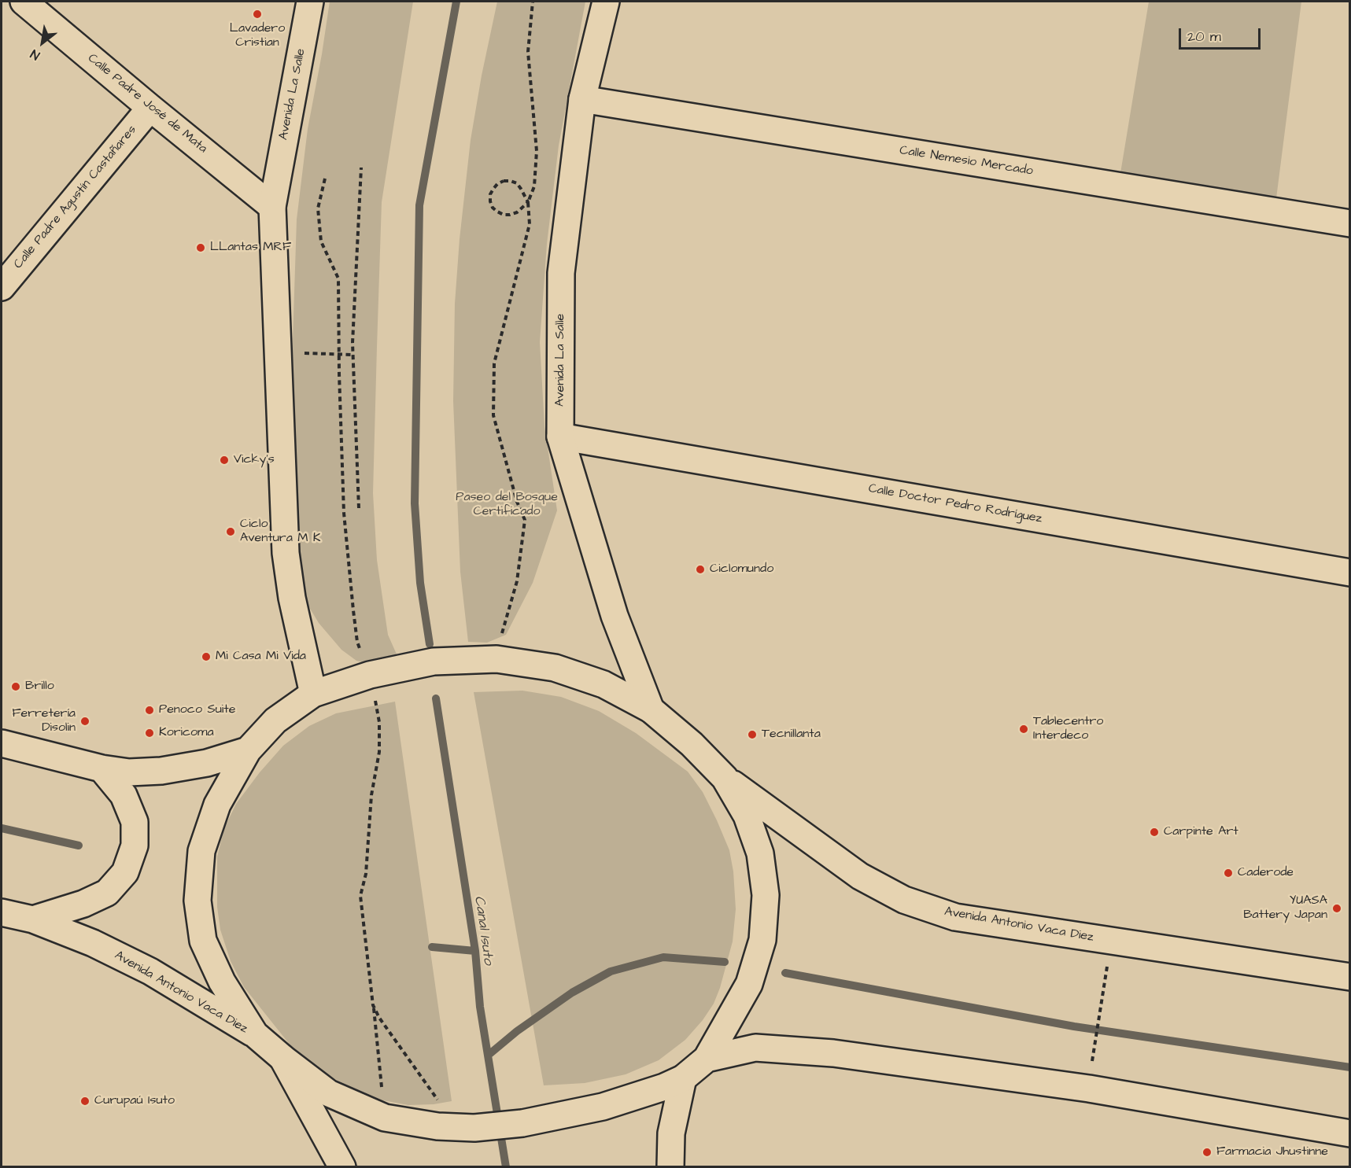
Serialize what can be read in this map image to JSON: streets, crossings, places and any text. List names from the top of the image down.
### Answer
{
  "streets": {
    "main road": [
      "Avenida La Salle",
      "Calle Padre José de Mata",
      "Calle Nemesio Mercado",
      "Calle Padre Agustín Castañares",
      "Calle Doctor Pedro Rodríguez",
      "Avenida Antonio Vaca Diez"
    ]
  },
  "crossings": [
    ["Avenida La Salle", "Calle Padre José de Mata"],
    ["Avenida La Salle", "Calle Nemesio Mercado"],
    ["Avenida La Salle", "Calle Doctor Pedro Rodríguez"],
    ["Calle Padre José de Mata", "Calle Padre Agustín Castañares"]
  ],
  "water": ["Canal Isuto"],
  "parks": ["Paseo del Bosque Certificado"],
  "places": [
    "Lavadero Cristian",
    "LLantas MRF",
    "Vicky's",
    "Ciclo Aventura M K",
    "Ciclomundo",
    "Mi Casa Mi Vida",
    "Brillo",
    "Penoco Suite",
    "Ferretería Disolin",
    "Tablecentro Interdeco",
    "Koricoma",
    "Tecnillanta",
    "Carpinte Art",
    "Caderode",
    "YUASA Battery Japan",
    "Curupaú Isuto",
    "Farmacia Jhustinne"
  ],
  "scale_bar": "20 m",
  "north": "bottom left"
}
